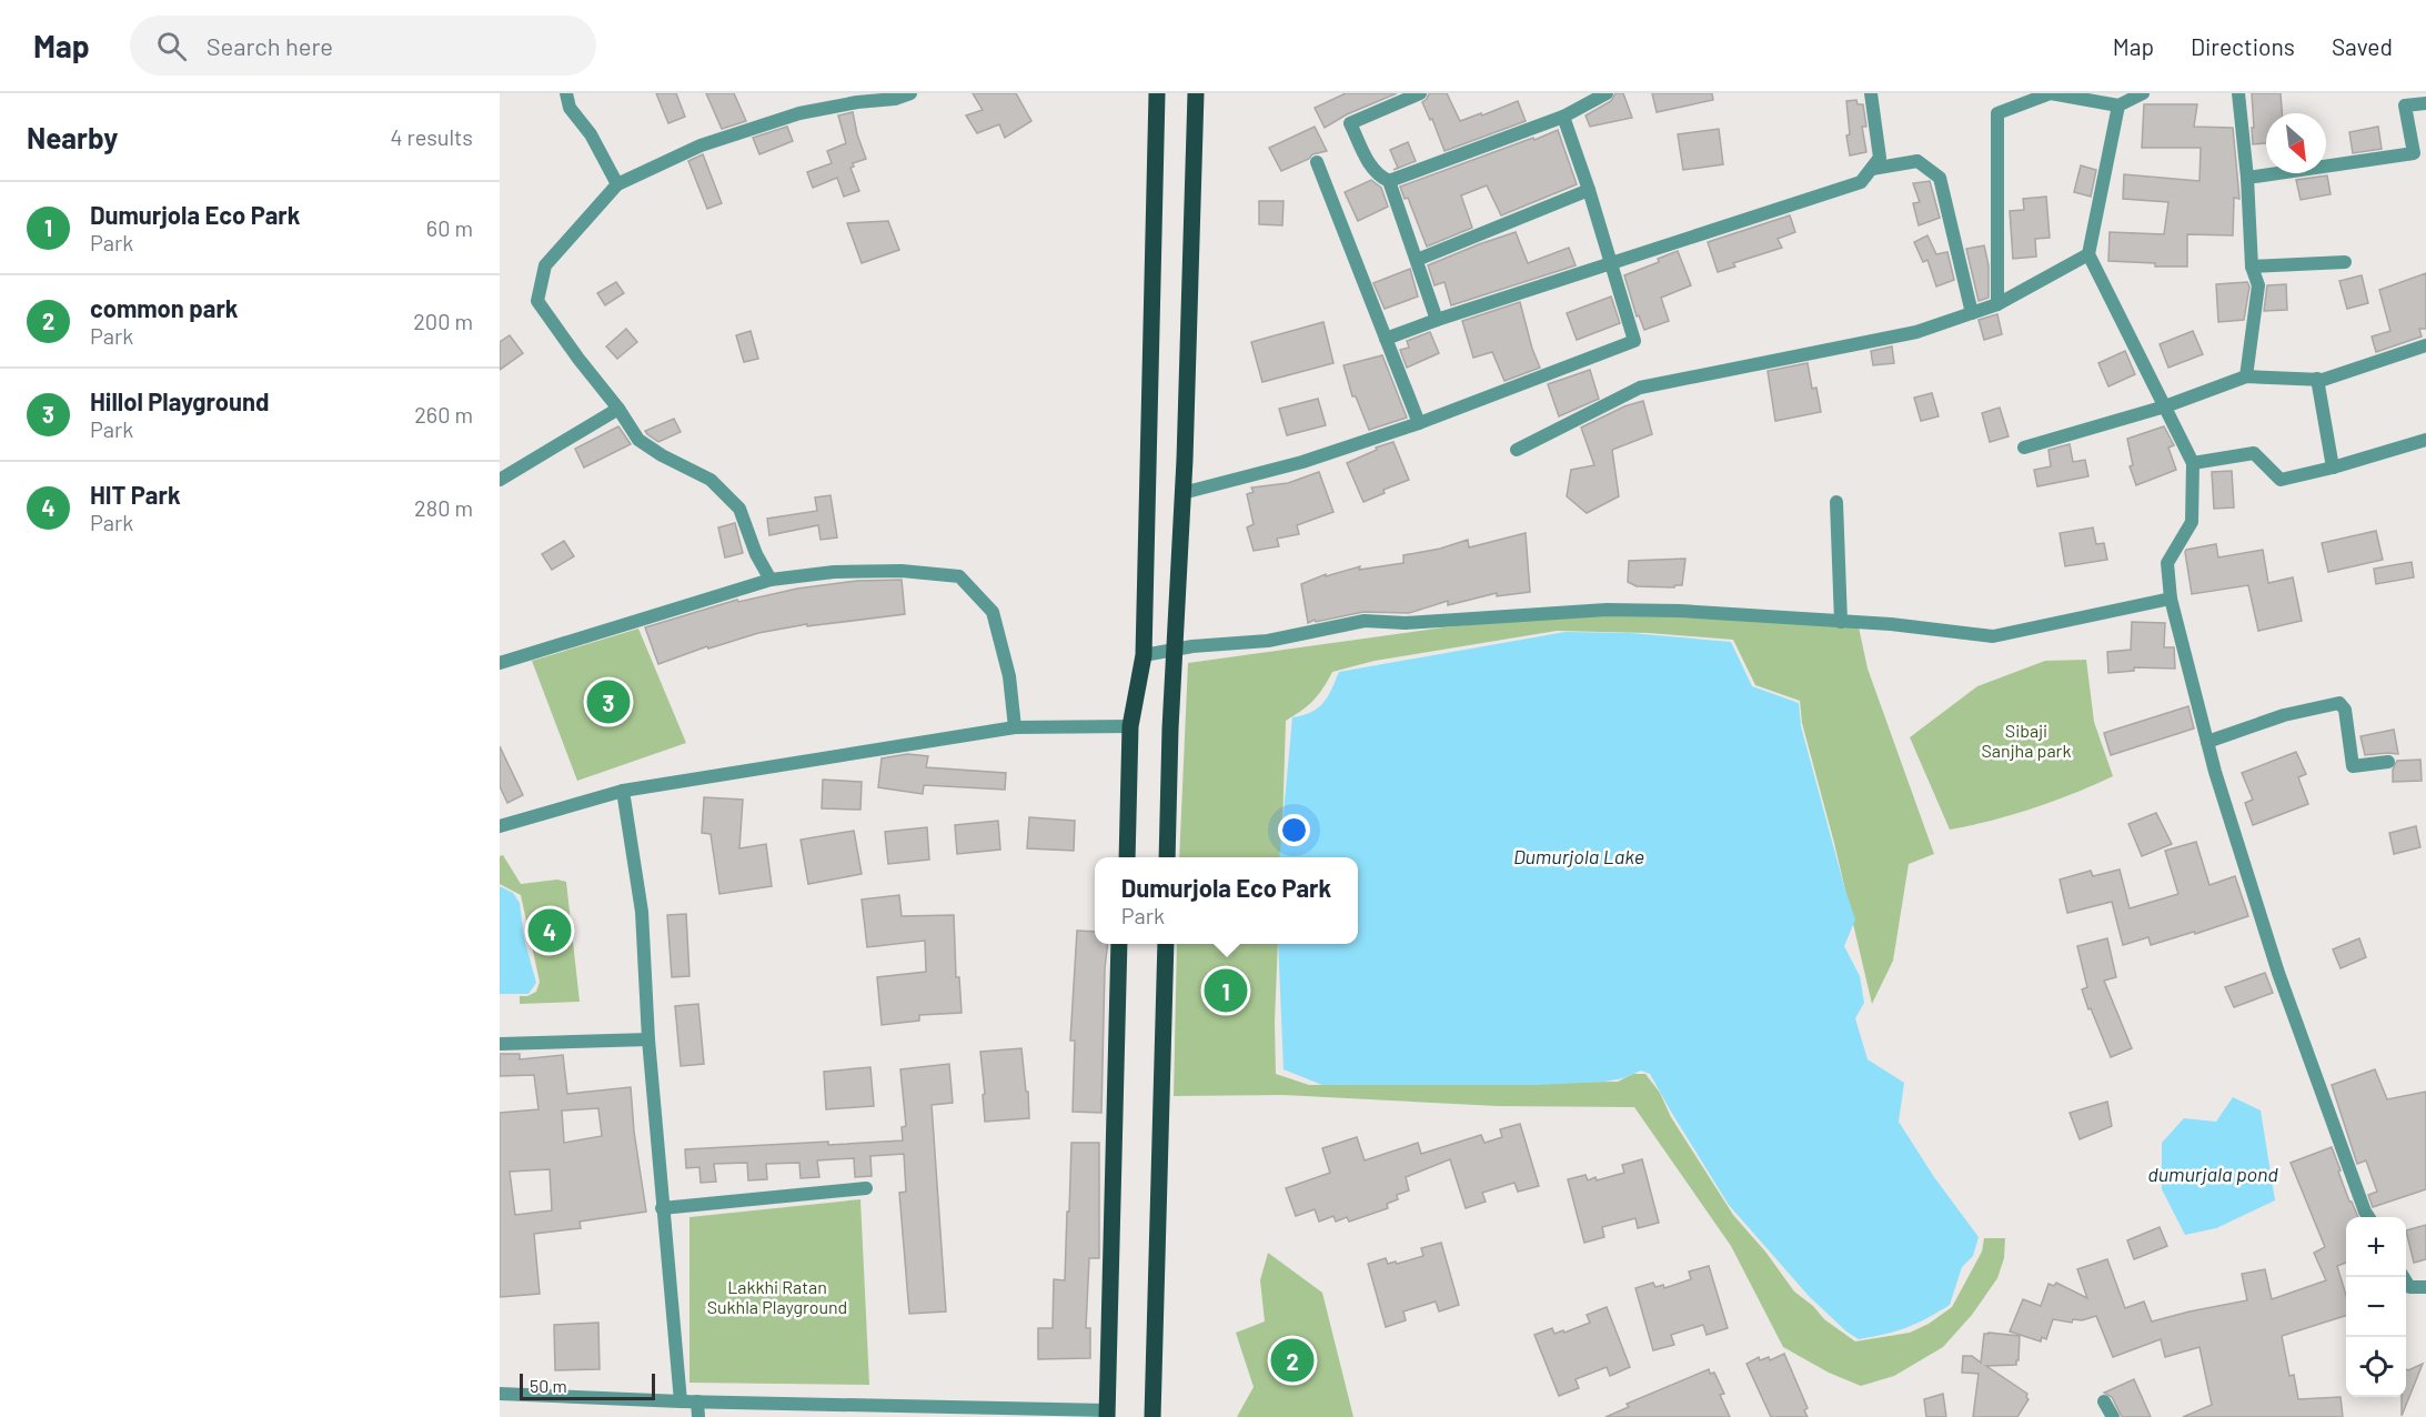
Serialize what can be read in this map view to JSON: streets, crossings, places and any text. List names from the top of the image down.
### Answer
{
  "water": ["Dumurjola Lake", "dumurjala pond"],
  "parks": ["Sibaji Sanjha park", "Lakkhi Ratan Sukhla Playground"],
  "scale_bar": "50 m",
  "north": "bottom right",
  "page": {
    "header": "Map",
    "search": "Search here",
    "nav": ["Map", "Directions", "Saved"],
    "heading": ["Nearby", "4 results"],
    "list": [
      {
        "mark": "1",
        "name": "Dumurjola Eco Park",
        "note": "Park",
        "value": "60 m"
      },
      {
        "mark": "2",
        "name": "common park",
        "note": "Park",
        "value": "200 m"
      },
      {
        "mark": "3",
        "name": "Hillol Playground",
        "note": "Park",
        "value": "260 m"
      },
      {
        "mark": "4",
        "name": "HIT Park",
        "note": "Park",
        "value": "280 m"
      }
    ],
    "pins": [
      "3",
      "4",
      "1",
      "2"
    ],
    "popup": ["Dumurjola Eco Park", "Park"],
    "map_buttons": ["+", "−"],
    "scale": "50 m"
  }
}
